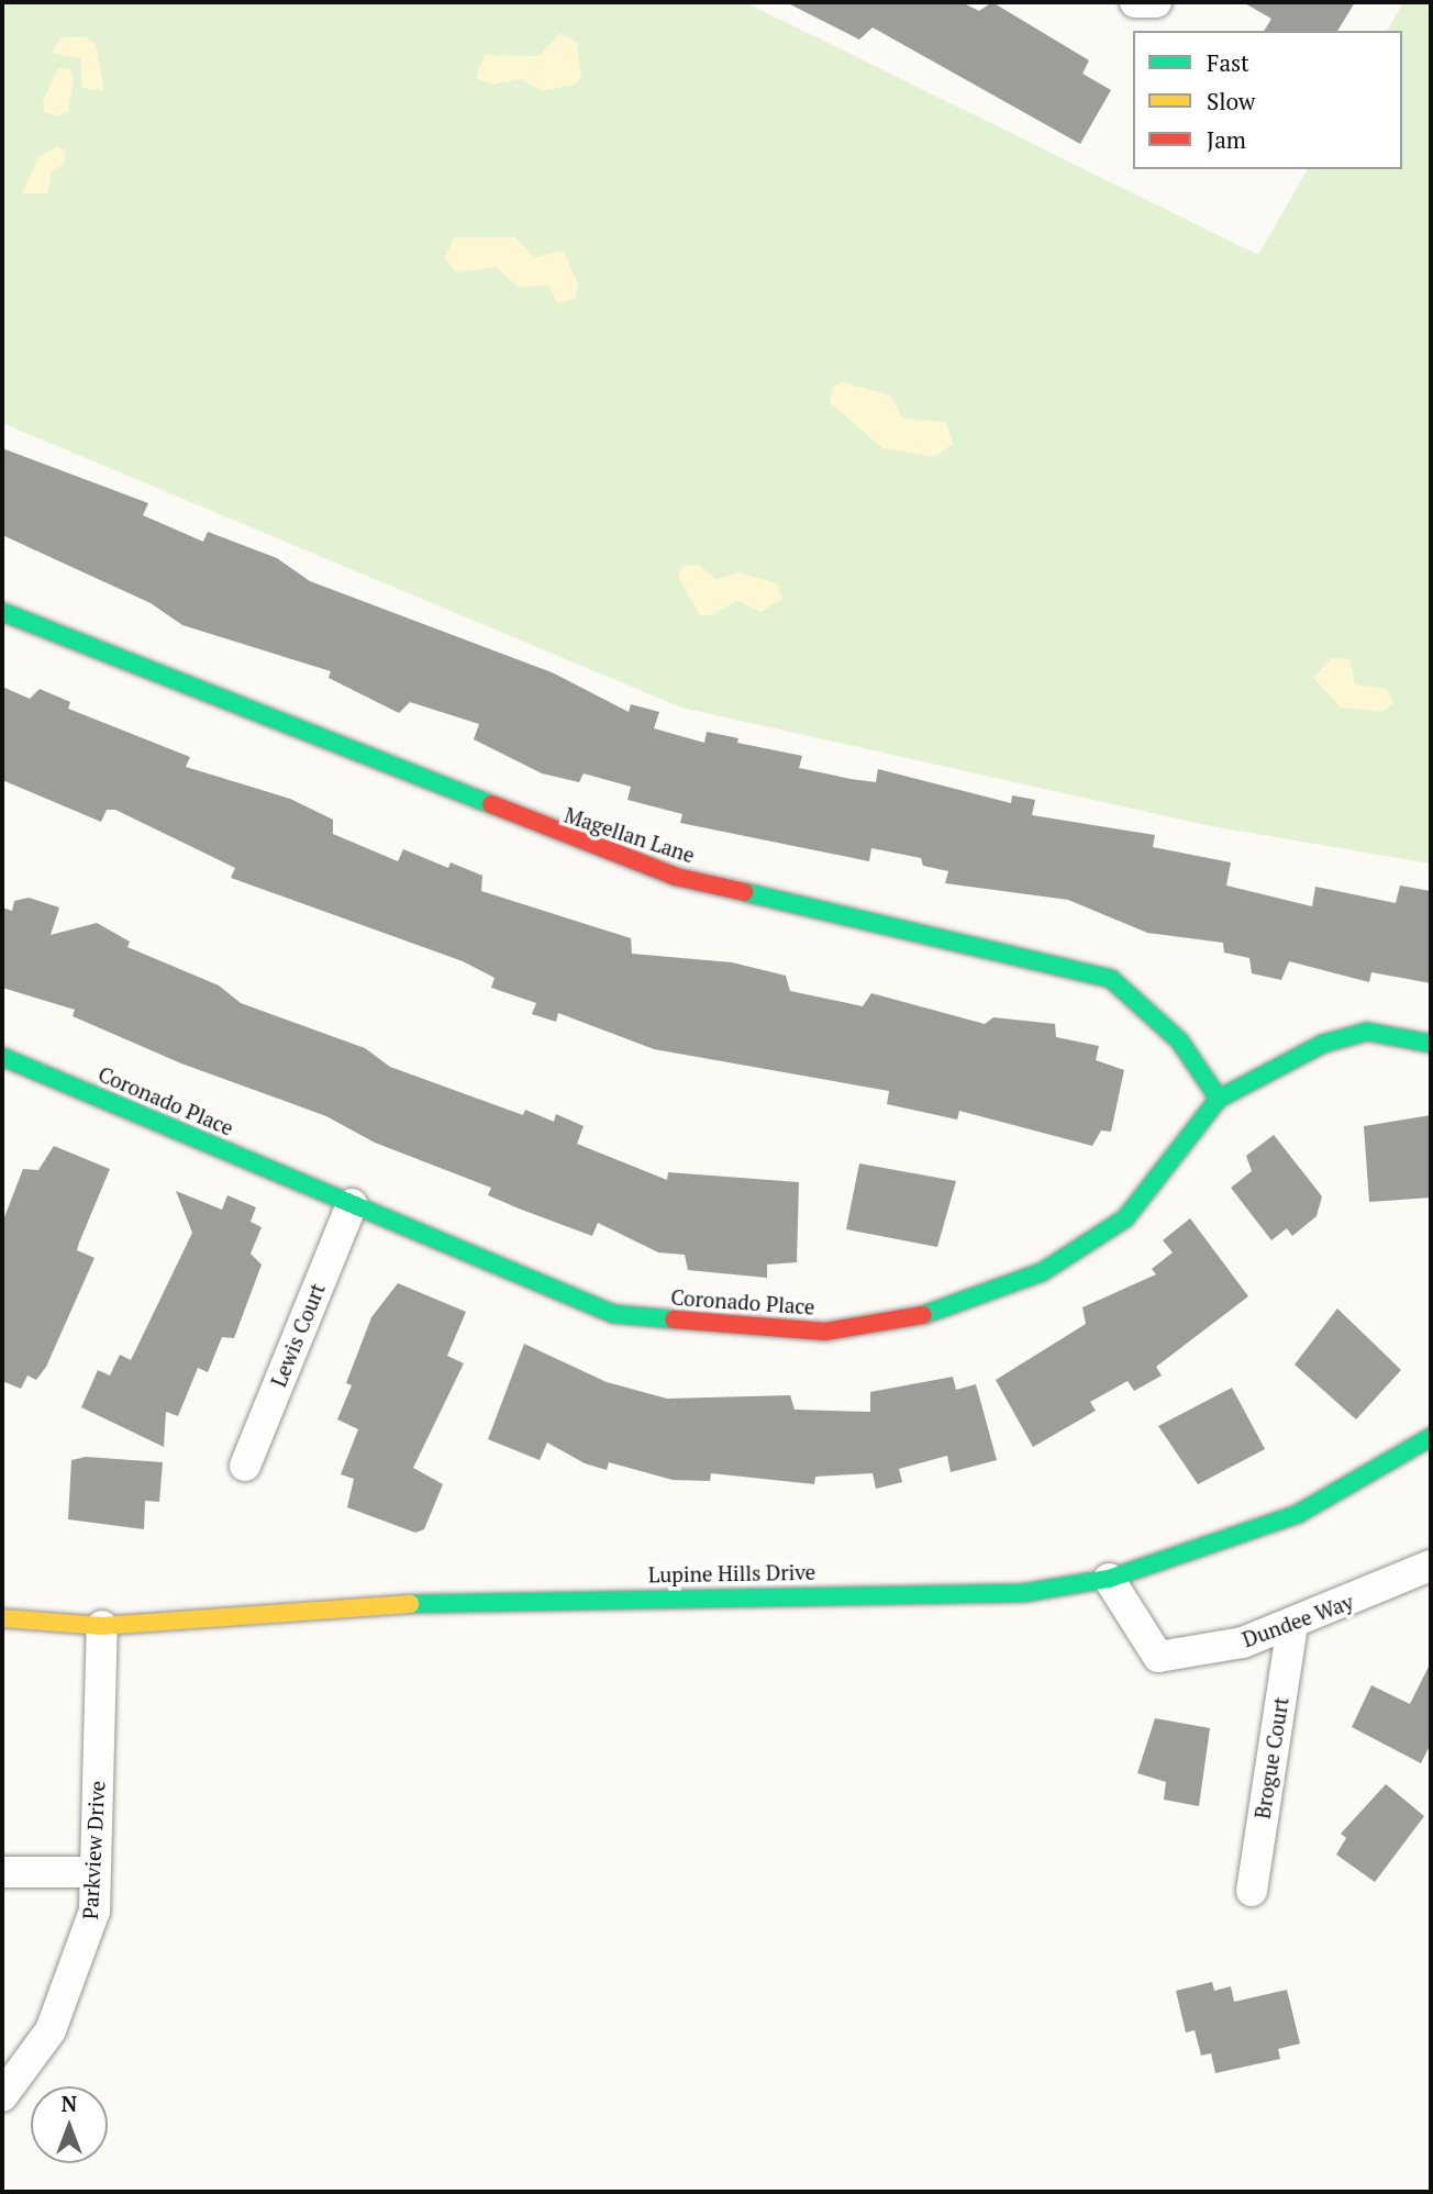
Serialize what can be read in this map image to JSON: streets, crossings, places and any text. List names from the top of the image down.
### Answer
{
  "streets": {
    "street": [
      "Magellan Lane",
      "Coronado Place",
      "Lewis Court",
      "Lupine Hills Drive",
      "Dundee Way",
      "Brogue Court",
      "Parkview Drive"
    ]
  },
  "crossings": [
    ["Magellan Lane", "Coronado Place"],
    ["Coronado Place", "Lewis Court"],
    ["Lupine Hills Drive", "Dundee Way"],
    ["Lupine Hills Drive", "Parkview Drive"],
    ["Dundee Way", "Brogue Court"]
  ],
  "legend": ["Fast", "Slow", "Jam"],
  "north": "top"
}
